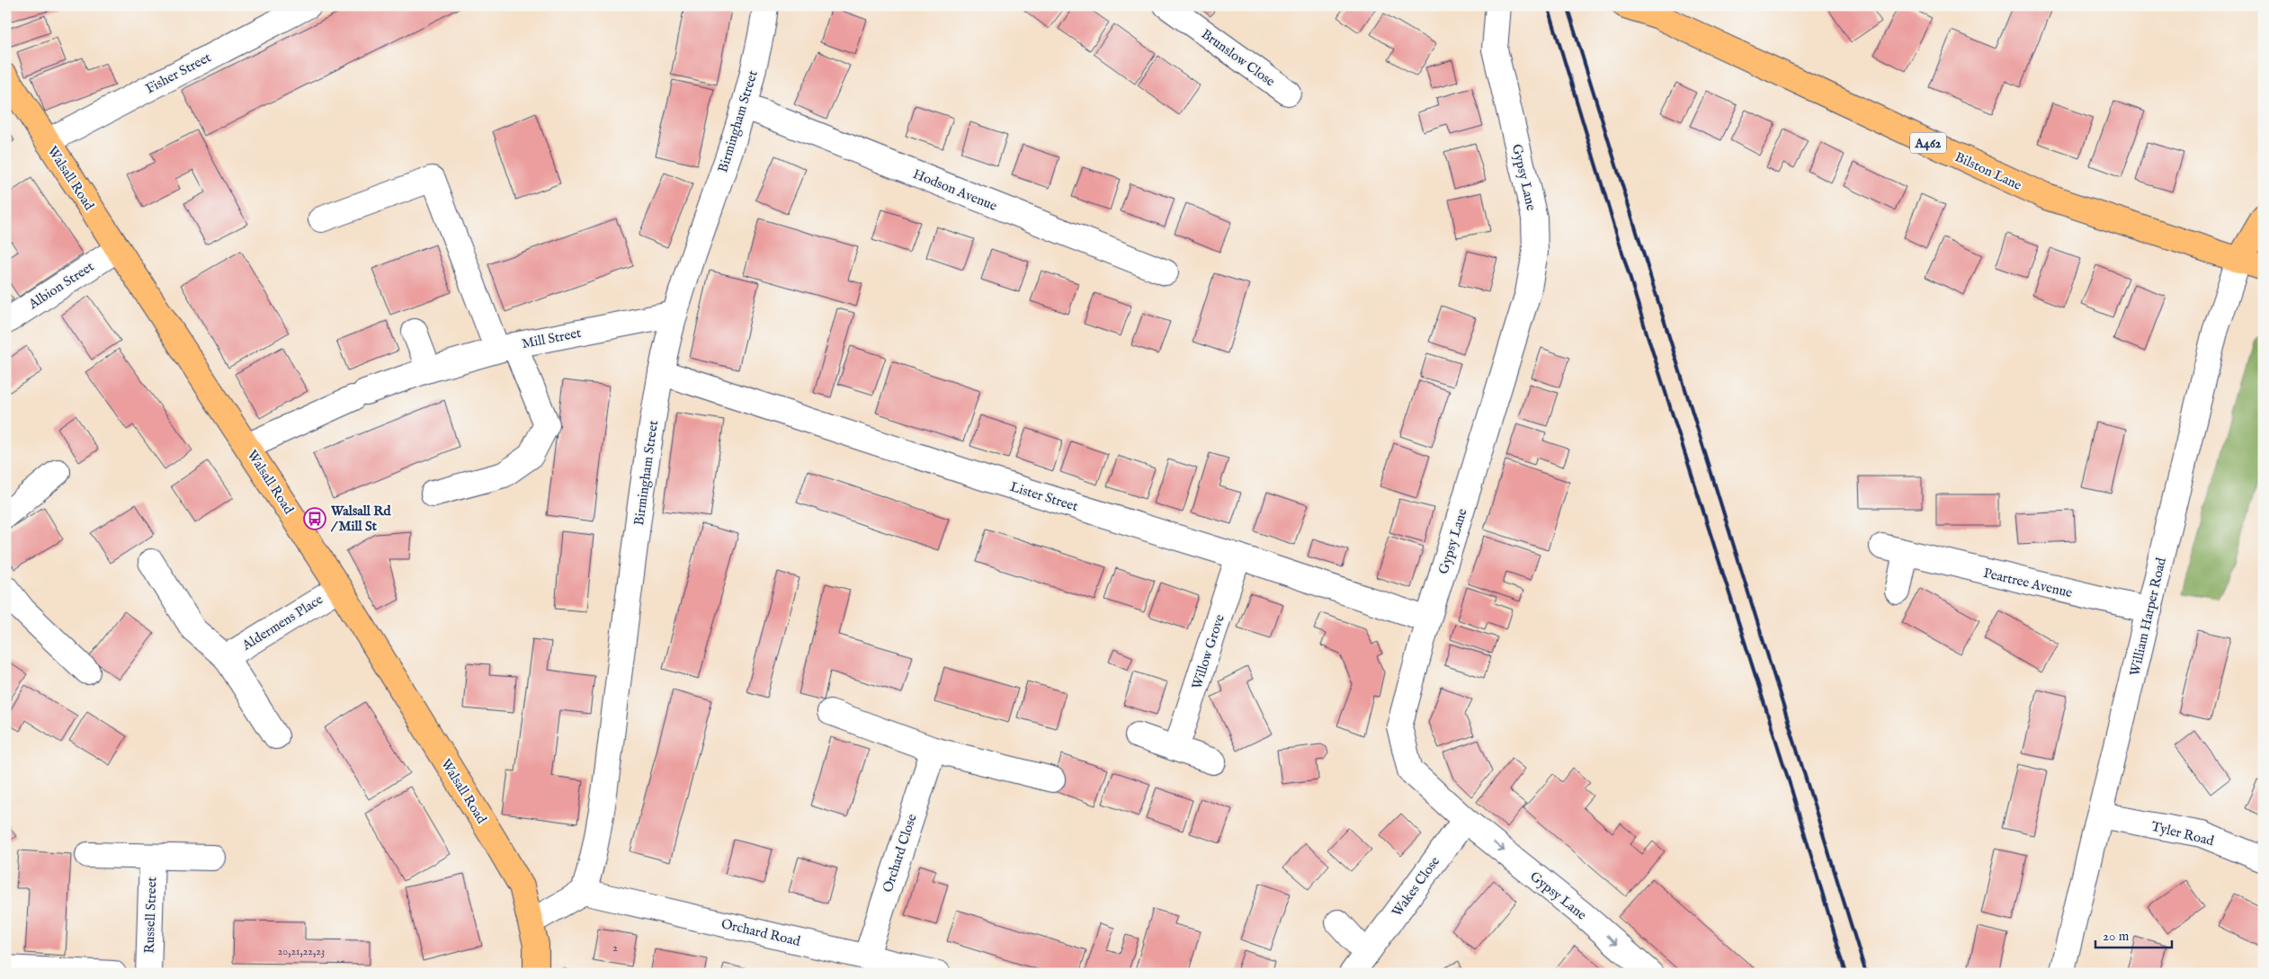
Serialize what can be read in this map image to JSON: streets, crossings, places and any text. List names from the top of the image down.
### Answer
{
  "streets": {
    "main road": ["A462", "Bilston Lane", "Walsall Road"],
    "street": [
      "Brunslow Close",
      "Fisher Street",
      "Birmingham Street",
      "Gypsy Lane",
      "Hodson Avenue",
      "Albion Street",
      "Mill Street",
      "Lister Street",
      "Peartree Avenue",
      "William Harper Road",
      "Aldermens Place",
      "Willow Grove",
      "Tyler Road",
      "Orchard Close",
      "Wakes Close",
      "Russell Street",
      "Orchard Road"
    ]
  },
  "crossings": [
    ["Fisher Street", "Walsall Road"],
    ["Birmingham Street", "Hodson Avenue"],
    ["Birmingham Street", "Mill Street"],
    ["Birmingham Street", "Lister Street"],
    ["Birmingham Street", "Orchard Road"],
    ["Bilston Lane", "William Harper Road"],
    ["Gypsy Lane", "Lister Street"],
    ["Gypsy Lane", "Wakes Close"],
    ["Walsall Road", "Albion Street"],
    ["Walsall Road", "Mill Street"],
    ["Walsall Road", "Aldermens Place"],
    ["Lister Street", "Willow Grove"],
    ["Peartree Avenue", "William Harper Road"],
    ["William Harper Road", "Tyler Road"],
    ["Orchard Close", "Orchard Road"]
  ],
  "places": {
    "bus stop": ["Walsall Rd / Mill St"]
  },
  "house_numbers": ["2", "20,21,22,23"],
  "scale_bar": "20 m"
}
